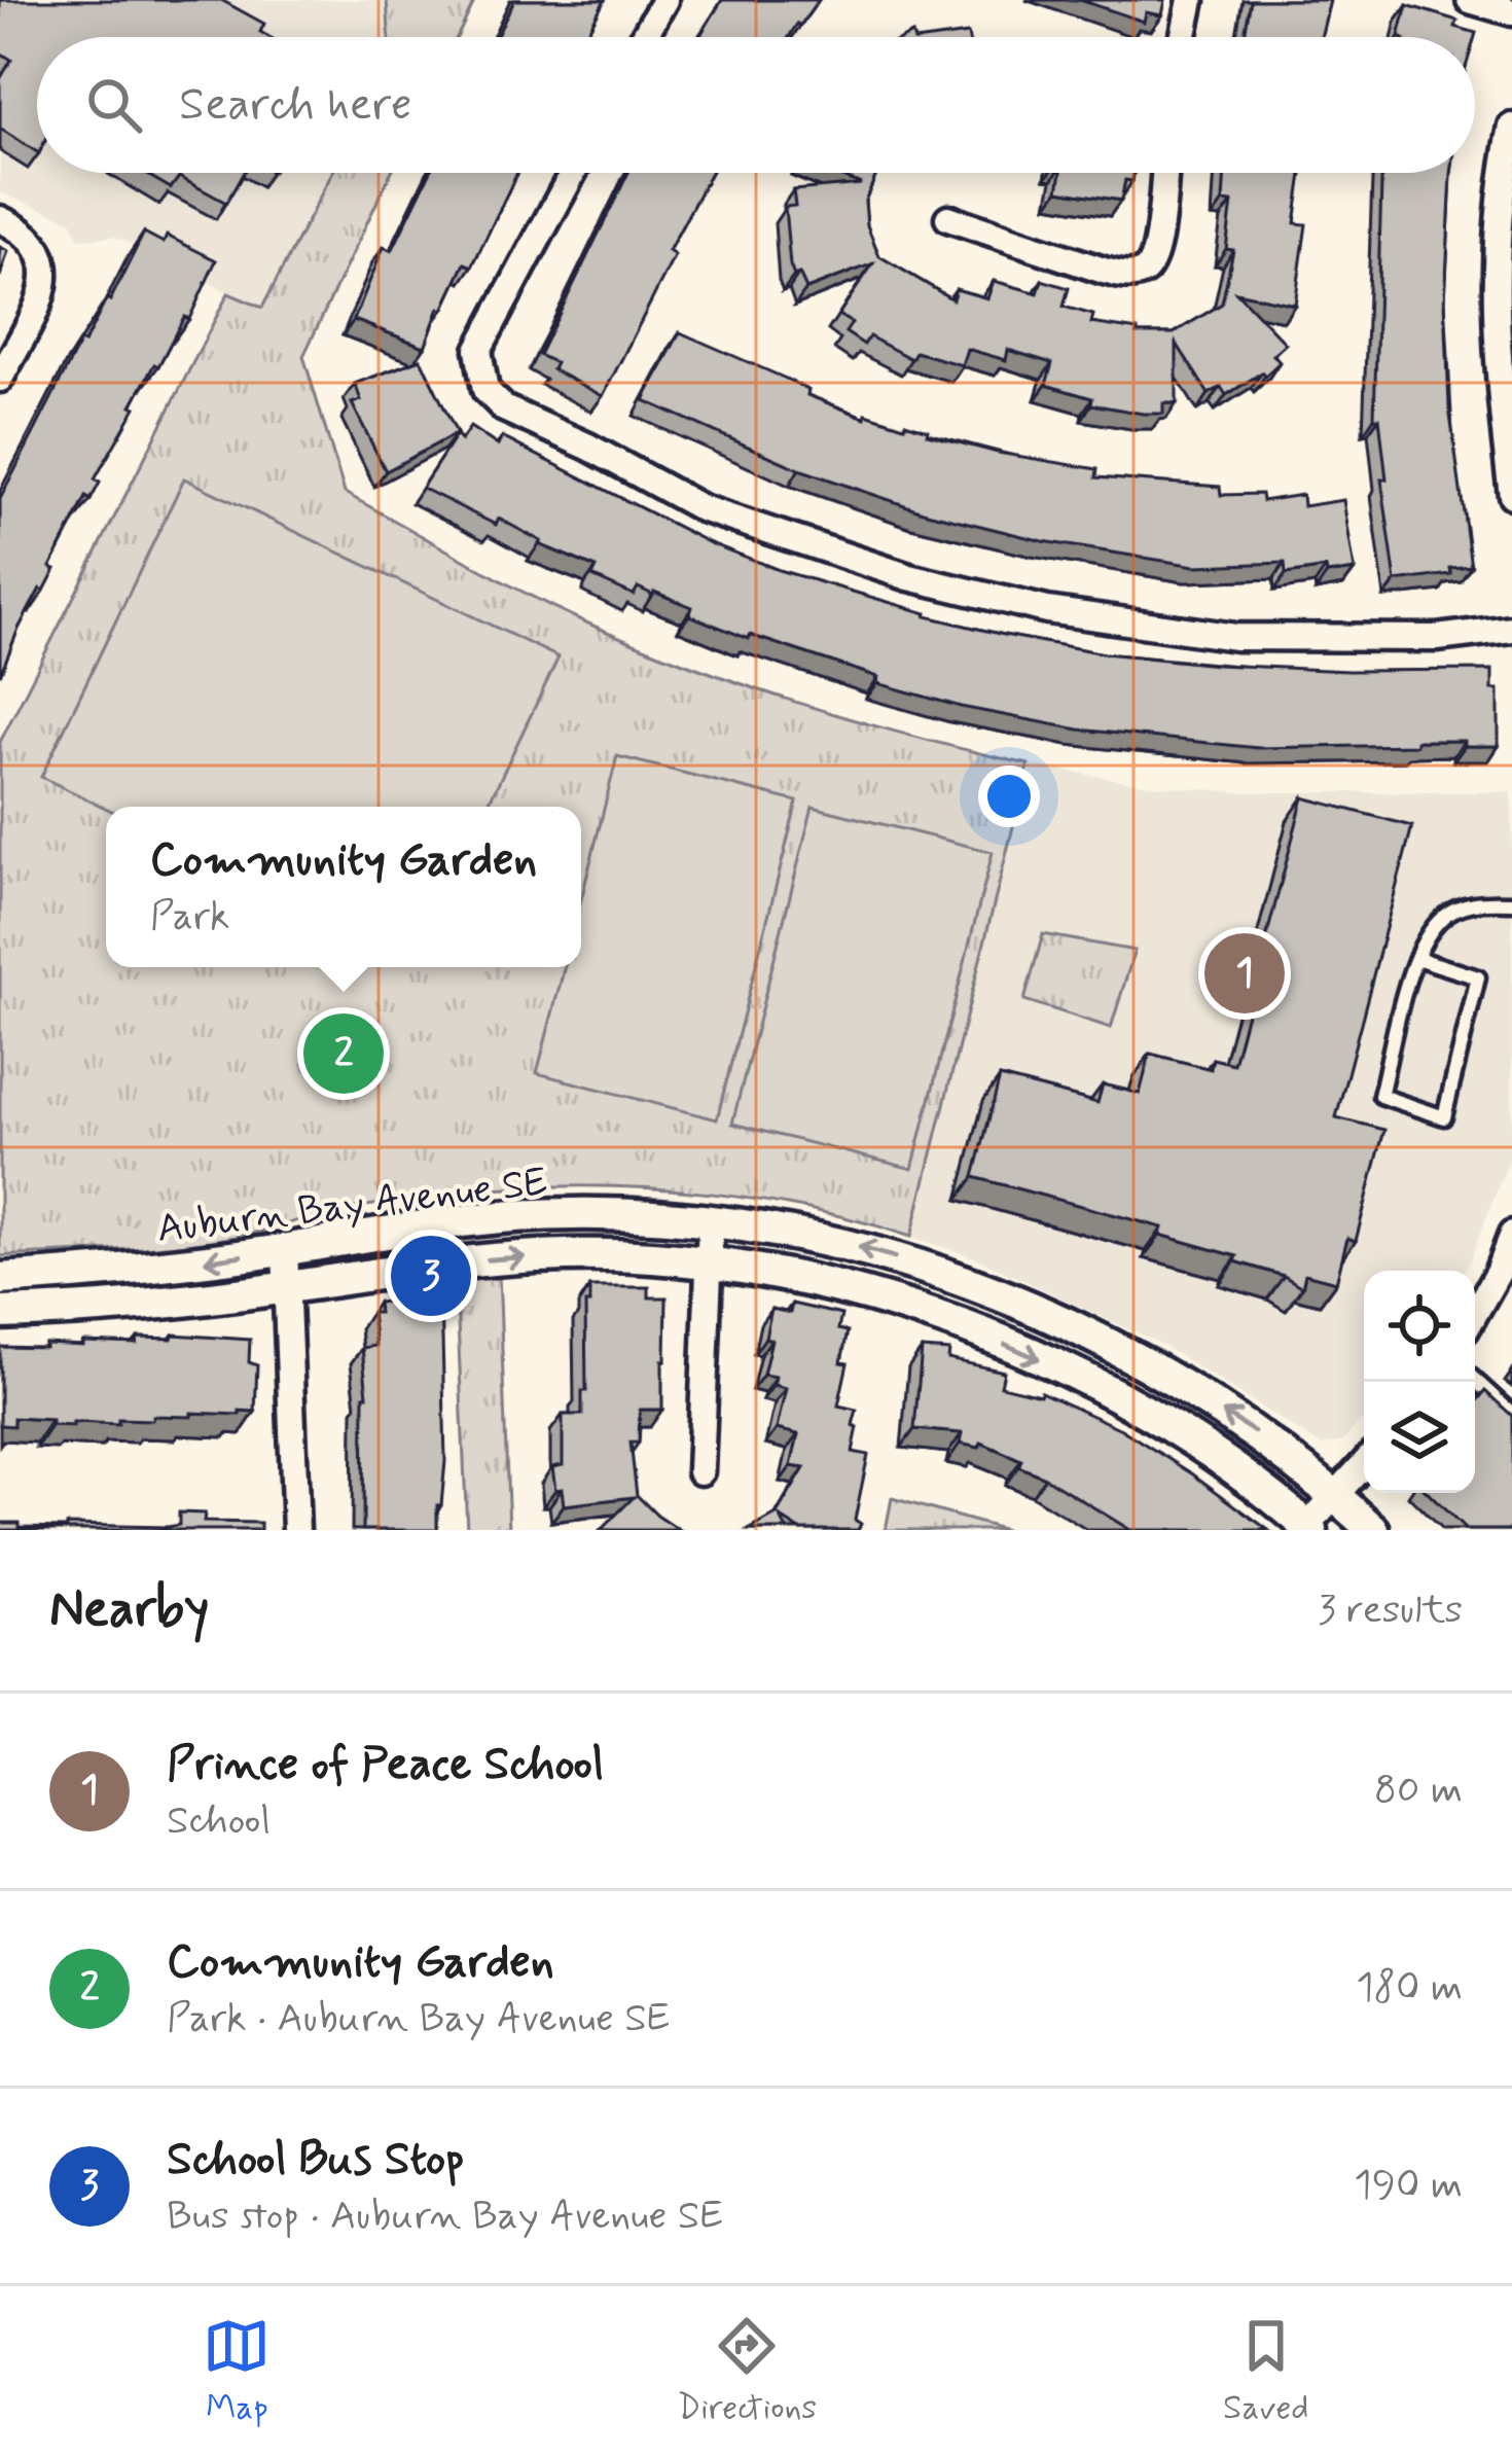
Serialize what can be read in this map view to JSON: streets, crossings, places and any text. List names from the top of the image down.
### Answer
{
  "streets": {
    "street": ["Auburn Bay Avenue SE"]
  },
  "page": {
    "search": "Search here",
    "popup": ["Community Garden", "Park"],
    "pins": ["1", "2", "3"],
    "heading": ["Nearby", "3 results"],
    "list": [
      {
        "mark": "1",
        "name": "Prince of Peace School",
        "note": "School",
        "value": "80 m"
      },
      {
        "mark": "2",
        "name": "Community Garden",
        "note": "Park · Auburn Bay Avenue SE",
        "value": "180 m"
      },
      {
        "mark": "3",
        "name": "School Bus Stop",
        "note": "Bus stop · Auburn Bay Avenue SE",
        "value": "190 m"
      }
    ],
    "nav": ["Map", "Directions", "Saved"]
  }
}
